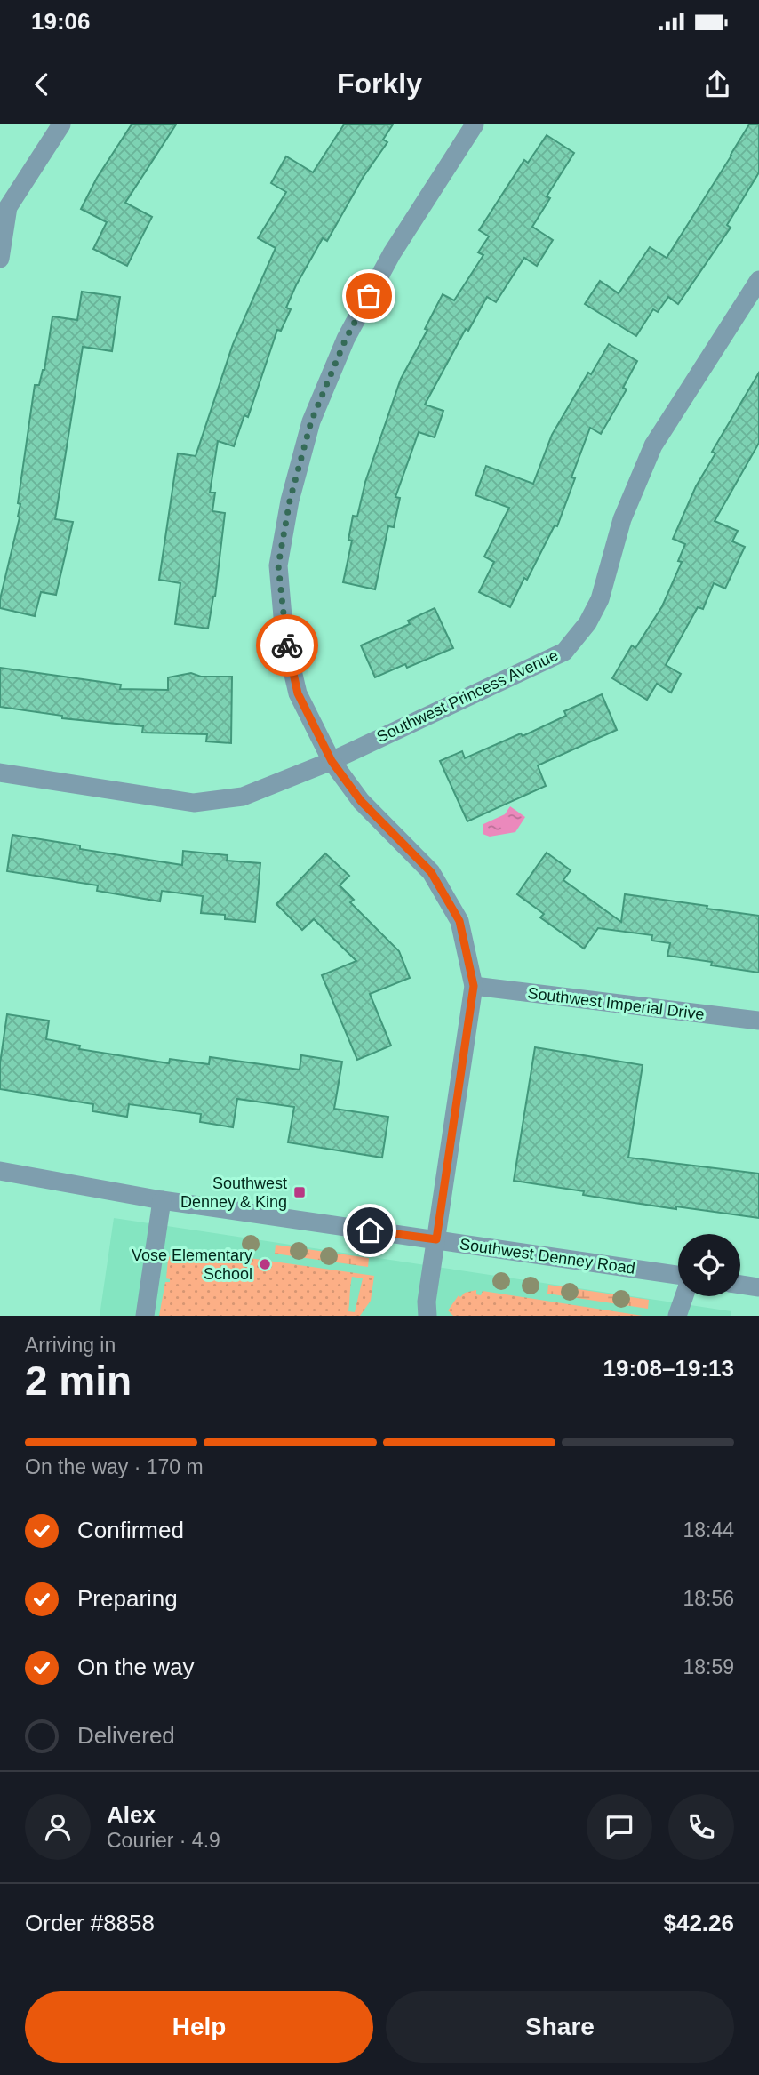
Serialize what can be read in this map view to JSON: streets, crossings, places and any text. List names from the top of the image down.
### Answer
{
  "streets": {
    "street": ["Southwest Princess Avenue", "Southwest Imperial Drive", "Southwest Denney Road"]
  },
  "places": {
    "transit": ["Southwest Denney & King"],
    "other": ["Vose Elementary School"]
  },
  "page": {
    "status": "19:06",
    "header": "Forkly",
    "heading": ["2 min", "Arriving in", "19:08–19:13"],
    "panel": [
      "Alex",
      "Courier · 4.9",
      "Order #8858",
      "$42.26"
    ],
    "bar": "On the way · 170 m",
    "list": [
      ["Confirmed", "18:44"],
      ["Preparing", "18:56"],
      ["On the way", "18:59"],
      "Delivered"
    ],
    "buttons": ["Help", "Share"]
  }
}
